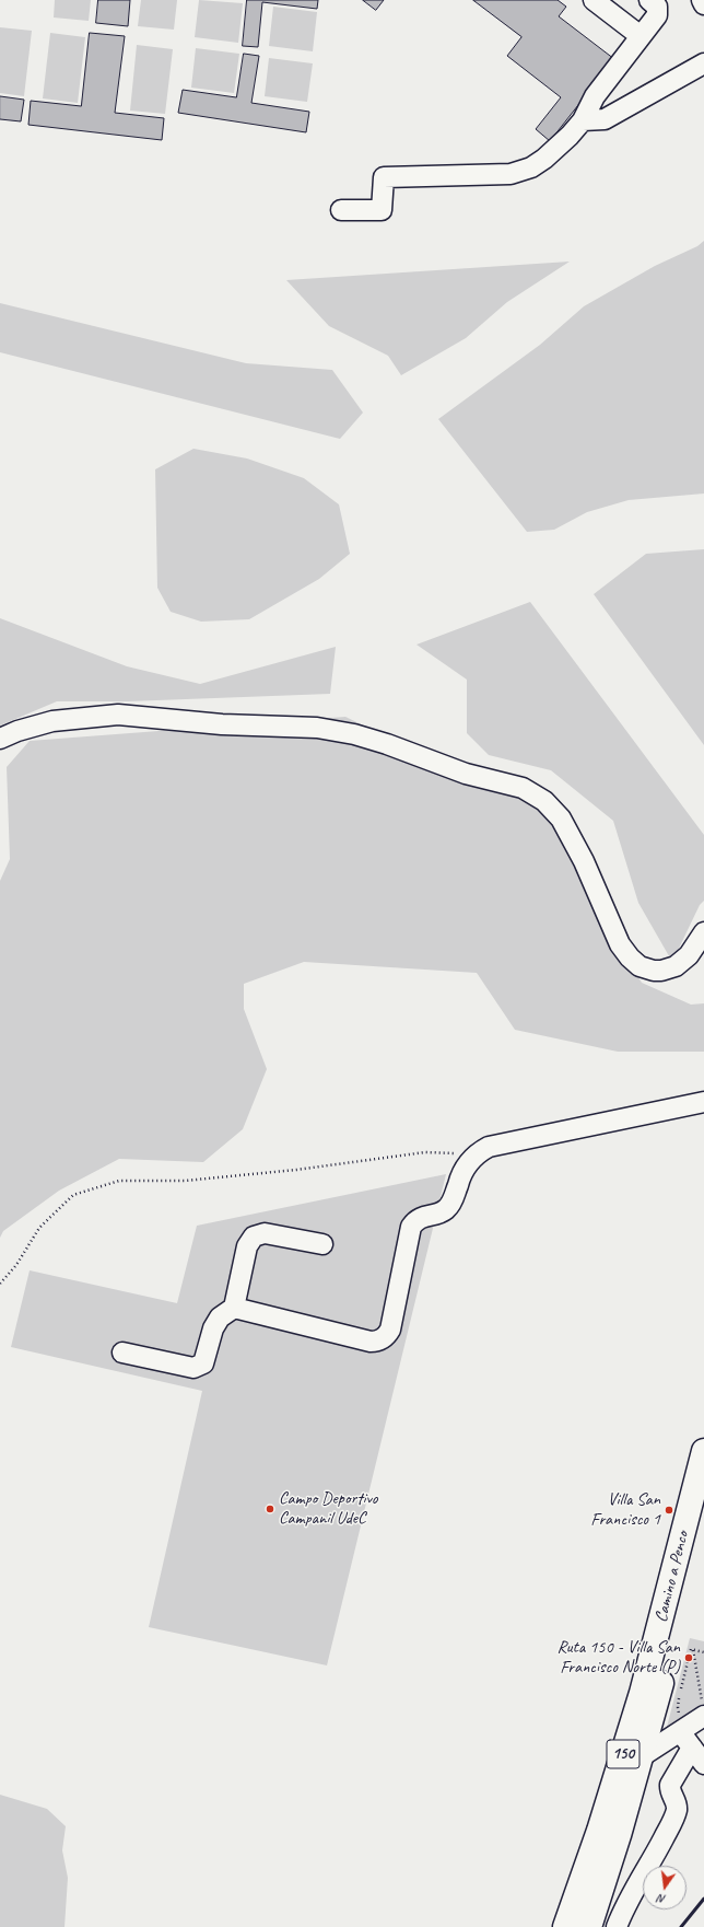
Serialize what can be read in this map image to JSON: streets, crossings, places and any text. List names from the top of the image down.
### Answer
{
  "streets": {
    "highway": ["Camino a Penco", "150"]
  },
  "places": ["Campo Deportivo Campanil UdeC", "Villa San Francisco 1", "Ruta 150 - Villa San Francisco Norte (P)"],
  "north": "bottom"
}
